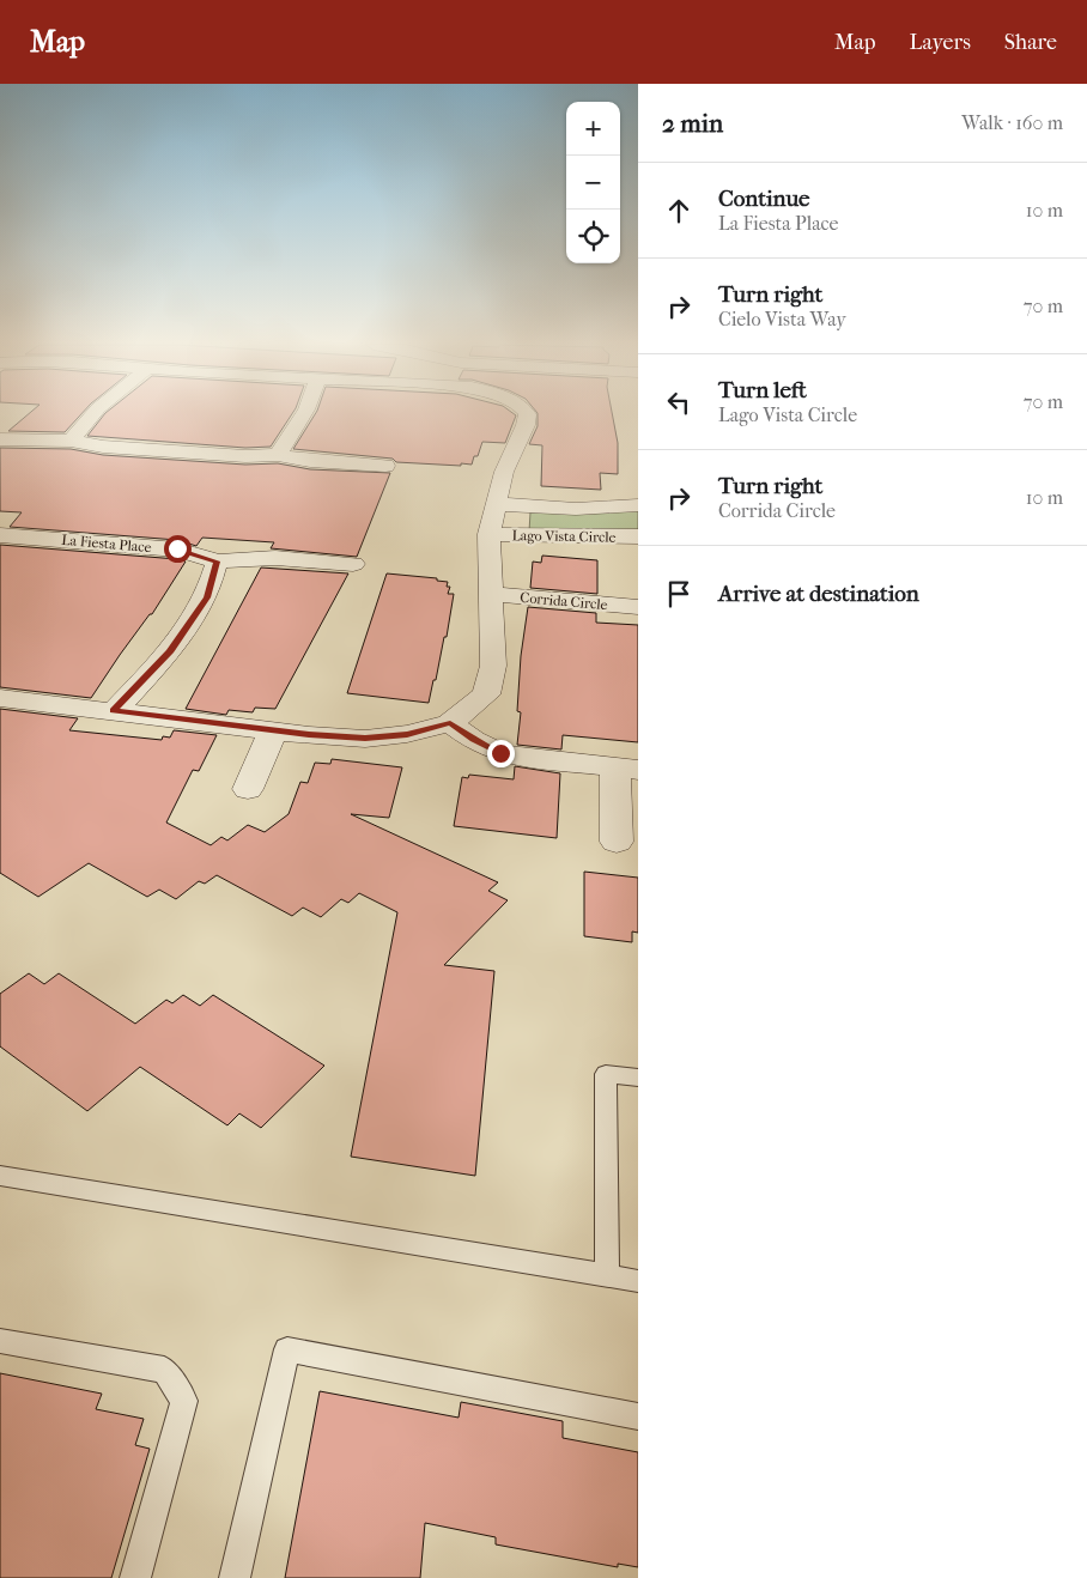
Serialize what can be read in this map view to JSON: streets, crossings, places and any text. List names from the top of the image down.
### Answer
{
  "streets": {
    "street": ["Lago Vista Circle", "La Fiesta Place", "Corrida Circle"]
  },
  "crossings": [
    ["Lago Vista Circle", "Corrida Circle"]
  ],
  "page": {
    "header": "Map",
    "nav": ["Map", "Layers", "Share"],
    "heading": ["2 min", "Walk · 160 m"],
    "map_buttons": ["+", "−"],
    "list": [
      ["Continue", "La Fiesta Place", "10 m"],
      ["Turn right", "Cielo Vista Way", "70 m"],
      ["Turn left", "Lago Vista Circle", "70 m"],
      ["Turn right", "Corrida Circle", "10 m"],
      "Arrive at destination"
    ]
  }
}
